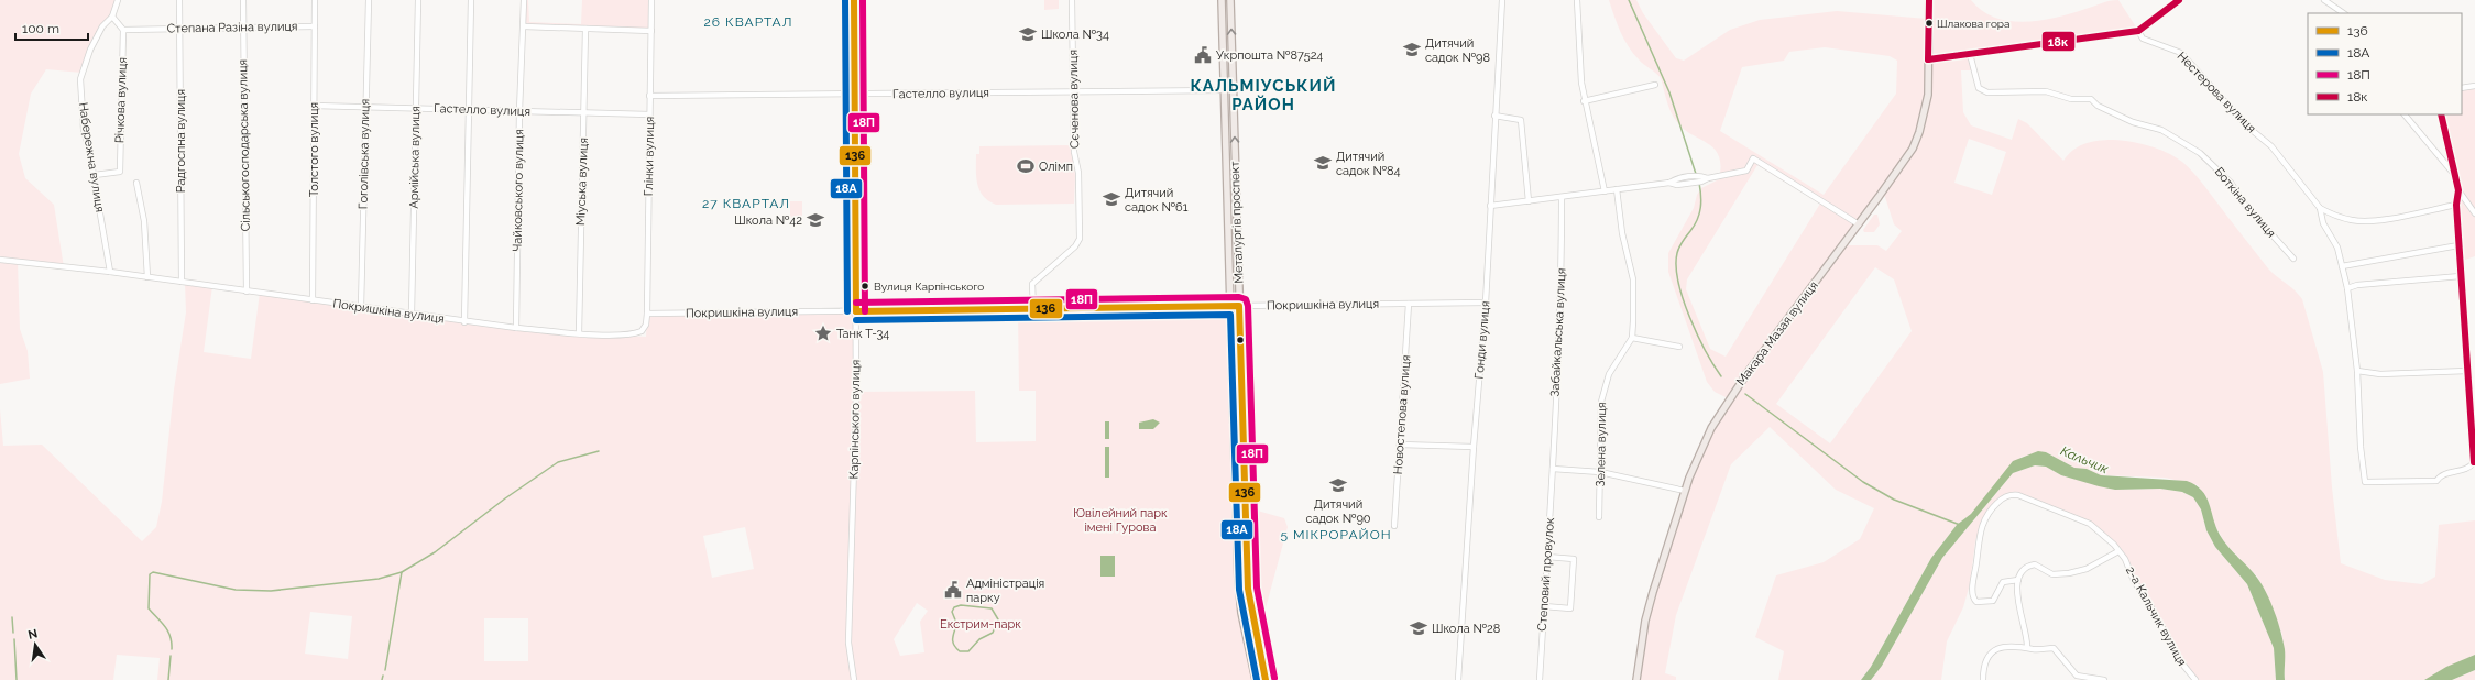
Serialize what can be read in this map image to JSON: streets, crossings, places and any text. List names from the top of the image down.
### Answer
{
  "streets": {
    "main road": [
      "Гастелло вулиця",
      "Металургів проспект",
      "Покришкіна вулиця",
      "Макара Мазая вулиця"
    ],
    "street": [
      "Степана Разіна вулиця",
      "Нестерова вулиця",
      "Сєченова вулиця",
      "Річкова вулиця",
      "Радгоспна вулиця",
      "Сільськогосподарська вулиця",
      "Толстого вулиця",
      "Гоголівська вулиця",
      "Глінки вулиця",
      "Набережна вулиця",
      "Армійська вулиця",
      "Міуська вулиця",
      "Чайковського вулиця",
      "Боткіна вулиця",
      "Забайкальська вулиця",
      "Гонди вулиця",
      "Новостепова вулиця",
      "Карпінського вулиця",
      "Зелена вулиця",
      "Степовий провулок",
      "2-а Кальчик вулиця"
    ]
  },
  "crossings": [
    ["Степана Разіна вулиця", "Річкова вулиця"],
    ["Степана Разіна вулиця", "Радгоспна вулиця"],
    ["Степана Разіна вулиця", "Сільськогосподарська вулиця"],
    ["Степана Разіна вулиця", "Толстого вулиця"],
    ["Гастелло вулиця", "Сєченова вулиця"],
    ["Гастелло вулиця", "Толстого вулиця"],
    ["Гастелло вулиця", "Гоголівська вулиця"],
    ["Гастелло вулиця", "Глінки вулиця"],
    ["Гастелло вулиця", "Армійська вулиця"],
    ["Гастелло вулиця", "Міуська вулиця"],
    ["Гастелло вулиця", "Чайковського вулиця"],
    ["Гастелло вулиця", "Металургів проспект"],
    ["Гастелло вулиця", "Карпінського вулиця"],
    ["Сєченова вулиця", "Покришкіна вулиця"],
    ["Річкова вулиця", "Набережна вулиця"],
    ["Радгоспна вулиця", "Покришкіна вулиця"],
    ["Сільськогосподарська вулиця", "Покришкіна вулиця"],
    ["Толстого вулиця", "Покришкіна вулиця"],
    ["Гоголівська вулиця", "Покришкіна вулиця"],
    ["Глінки вулиця", "Покришкіна вулиця"],
    ["Набережна вулиця", "Покришкіна вулиця"],
    ["Армійська вулиця", "Покришкіна вулиця"],
    ["Міуська вулиця", "Покришкіна вулиця"],
    ["Чайковського вулиця", "Покришкіна вулиця"],
    ["Металургів проспект", "Покришкіна вулиця"],
    ["Покришкіна вулиця", "Гонди вулиця"],
    ["Покришкіна вулиця", "Новостепова вулиця"],
    ["Покришкіна вулиця", "Карпінського вулиця"],
    ["Забайкальська вулиця", "Степовий провулок"]
  ],
  "districts": [
    "26 КВАРТАЛ",
    "КАЛЬМІУСЬКИЙ РАЙОН",
    "27 КВАРТАЛ",
    "5 МІКРОРАЙОН"
  ],
  "water": ["Кальчик"],
  "parks": ["Ювілейний парк імені Гурова", "Екстрим-парк"],
  "places": {
    "other": ["Шлакова гора", "Вулиця Карпінського"],
    "school or university": [
      "Школа №34",
      "Дитячий садок №98",
      "Дитячий садок №84",
      "Дитячий садок №61",
      "Школа №42",
      "Дитячий садок №90",
      "Школа №28"
    ],
    "public building": ["Укрпошта №87524", "Адміністрація парку"],
    "sports": ["Олімп"],
    "place": ["Танк Т-34"]
  },
  "lines": [
    "transit line 136",
    "transit line 18А",
    "transit line 18П",
    "transit line 18к"
  ],
  "legend": [
    "136",
    "18А",
    "18П",
    "18к"
  ],
  "scale_bar": "100 m",
  "north": "top"
}
